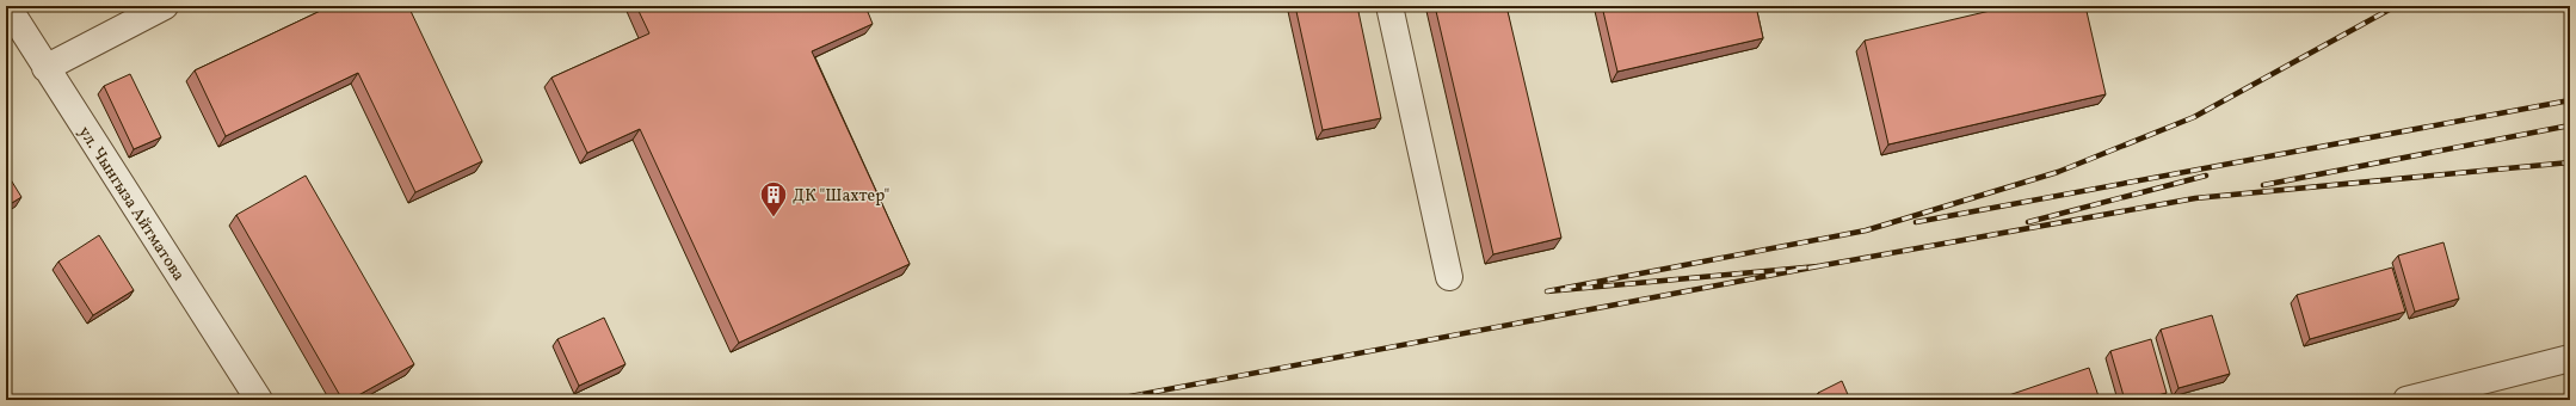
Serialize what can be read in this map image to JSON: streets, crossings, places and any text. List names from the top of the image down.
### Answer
{
  "streets": {
    "street": ["ул. Чынгыза Айтматова"]
  },
  "places": {
    "building": ["ДК \"Шахтер\""]
  }
}
